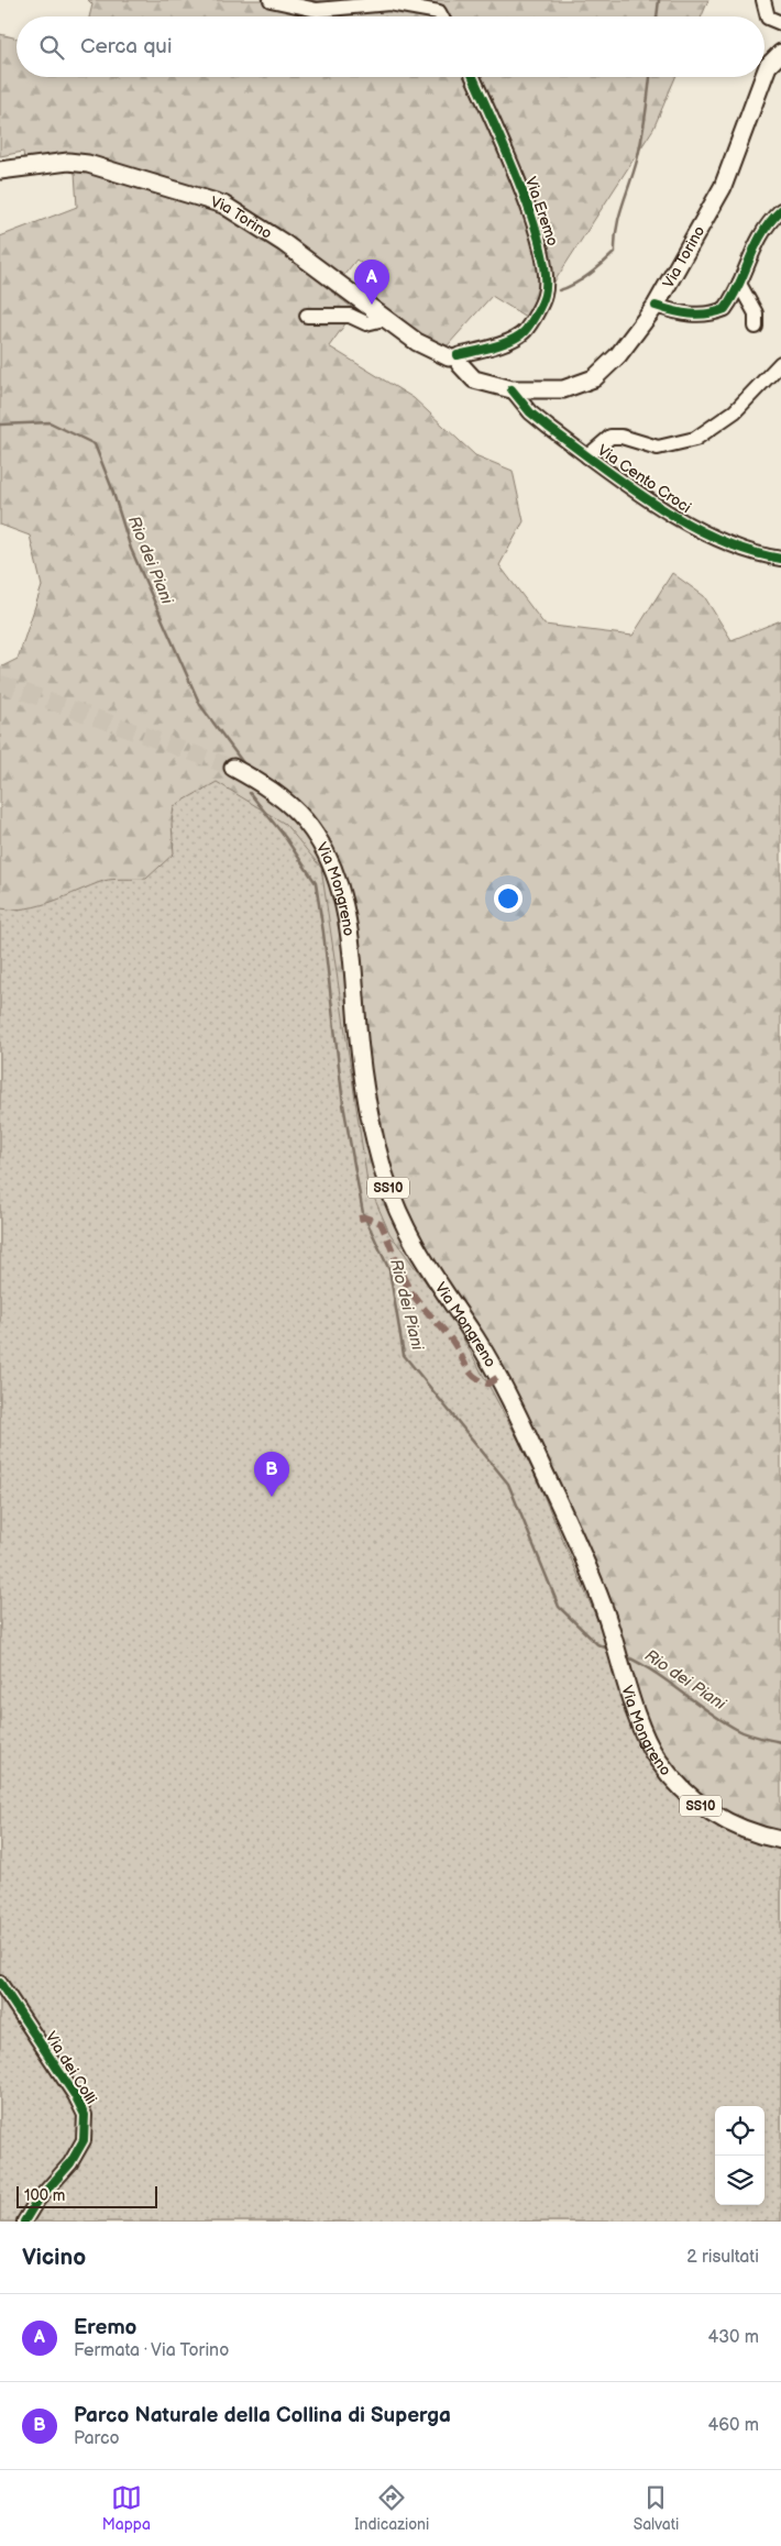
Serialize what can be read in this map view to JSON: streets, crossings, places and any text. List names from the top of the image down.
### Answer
{
  "streets": {
    "main road": ["Via Torino", "Via Mongreno", "SS10"],
    "street": ["Via Eremo", "Via Cento Croci", "Via dei Colli"]
  },
  "crossings": [
    ["Via Eremo", "Via Torino"],
    ["Via Torino", "Via Cento Croci"]
  ],
  "water": ["Rio dei Piani"],
  "scale_bar": "100 m",
  "page": {
    "search": "Cerca qui",
    "pins": ["A", "B"],
    "scale": "100 m",
    "heading": ["Vicino", "2 risultati"],
    "list": [
      {
        "mark": "A",
        "name": "Eremo",
        "note": "Fermata · Via Torino",
        "value": "430 m"
      },
      {
        "mark": "B",
        "name": "Parco Naturale della Collina di Superga",
        "note": "Parco",
        "value": "460 m"
      }
    ],
    "nav": ["Mappa", "Indicazioni", "Salvati"]
  }
}
